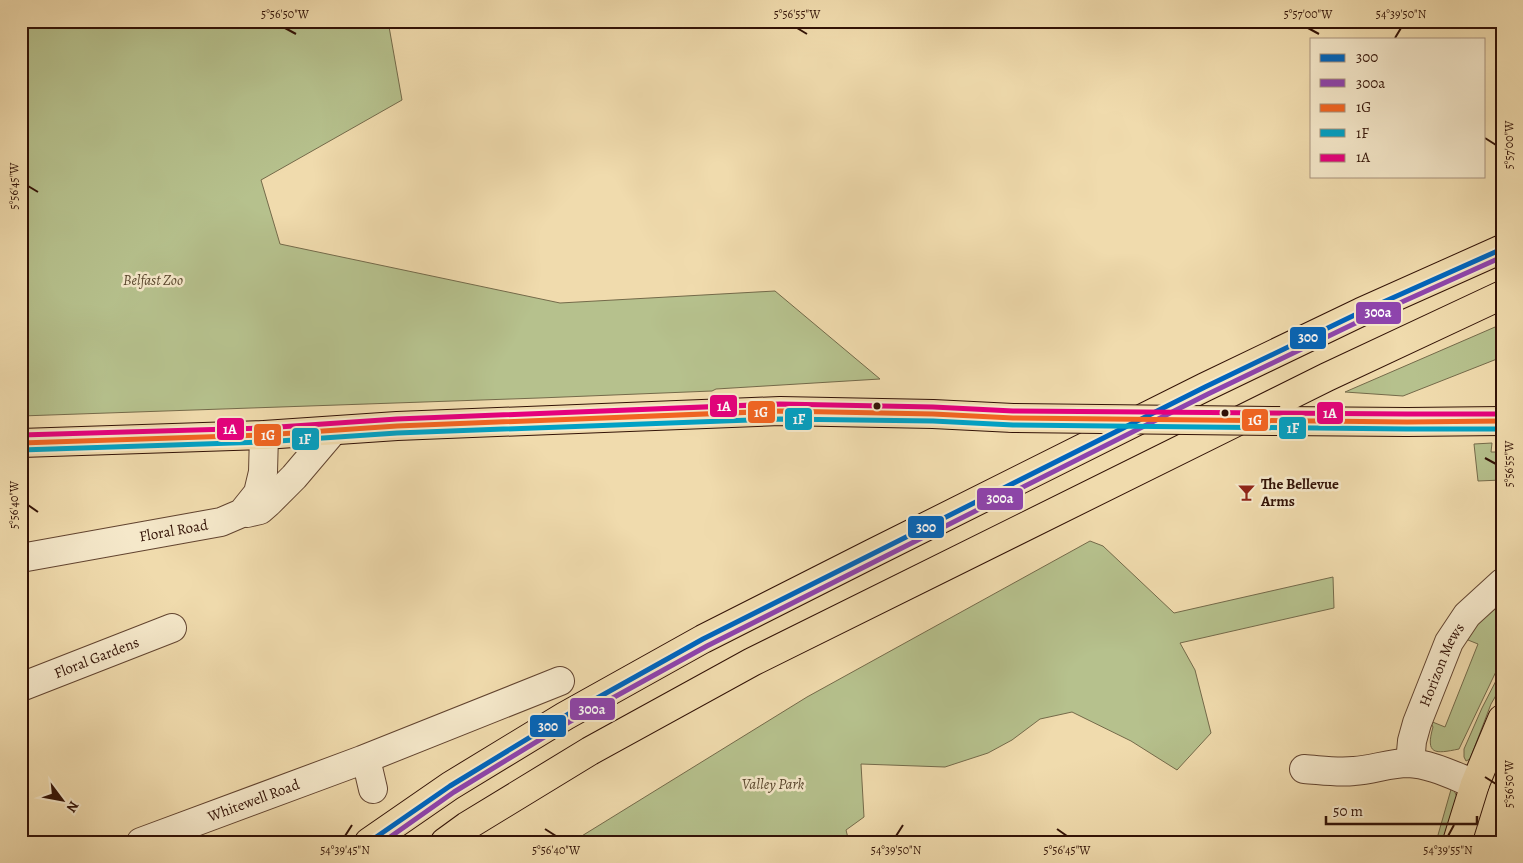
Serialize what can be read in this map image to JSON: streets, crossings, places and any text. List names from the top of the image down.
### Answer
{
  "streets": {
    "street": [
      "Floral Road",
      "Floral Gardens",
      "Horizon Mews",
      "Whitewell Road"
    ]
  },
  "parks": ["Belfast Zoo", "Valley Park"],
  "places": {
    "bar": ["The Bellevue Arms"]
  },
  "lines": [
    "transit line 300",
    "transit line 300a",
    "transit line 1A",
    "transit line 1G",
    "transit line 1F"
  ],
  "legend": [
    "300",
    "300a",
    "1G",
    "1F",
    "1A"
  ],
  "scale_bar": "50 m",
  "north": "bottom right",
  "coordinates": [
    "5°56'50\"W",
    "5°56'55\"W",
    "5°57'00\"W",
    "54°39'50\"N",
    "5°56'45\"W",
    "5°56'40\"W",
    "54°39'45\"N",
    "54°39'55\"N"
  ]
}
